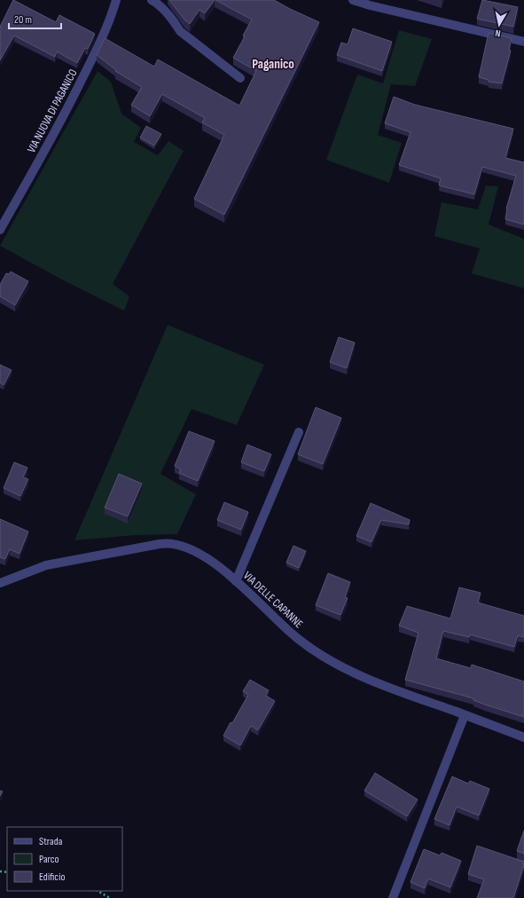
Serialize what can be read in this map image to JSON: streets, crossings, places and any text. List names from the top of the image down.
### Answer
{
  "streets": {
    "street": ["VIA NUOVA DI PAGANICO", "VIA DELLE CAPANNE"]
  },
  "districts": ["Paganico"],
  "legend": ["Strada", "Parco", "Edificio"],
  "scale_bar": "20 m",
  "north": "bottom"
}
